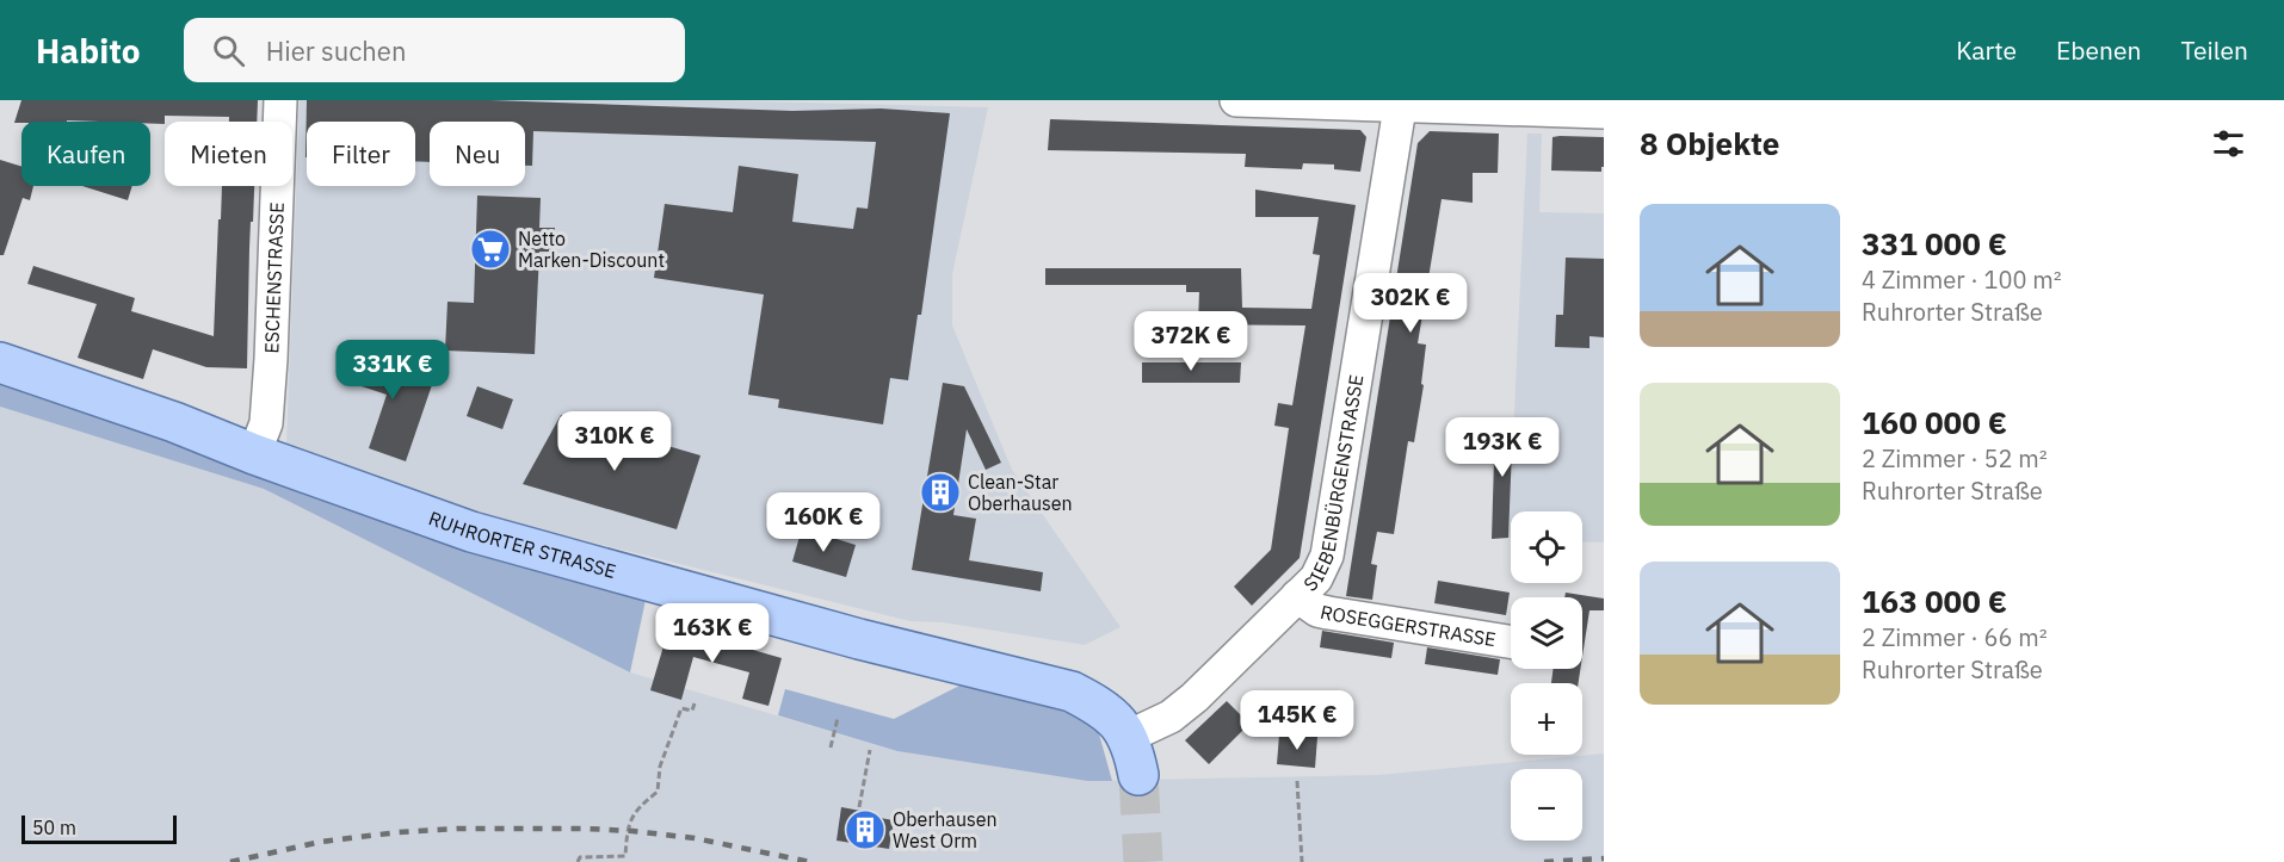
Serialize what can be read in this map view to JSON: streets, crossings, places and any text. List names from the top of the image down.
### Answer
{
  "streets": {
    "main road": ["RUHRORTER STRASSE"],
    "street": ["ESCHENSTRASSE", "SIEBENBÜRGENSTRASSE", "ROSEGGERSTRASSE"]
  },
  "crossings": [
    ["ESCHENSTRASSE", "RUHRORTER STRASSE"],
    ["SIEBENBÜRGENSTRASSE", "RUHRORTER STRASSE"],
    ["SIEBENBÜRGENSTRASSE", "ROSEGGERSTRASSE"]
  ],
  "places": {
    "supermarket": ["Netto Marken-Discount"],
    "building": ["Clean-Star Oberhausen", "Oberhausen West Orm"]
  },
  "scale_bar": "50 m",
  "page": {
    "header": "Habito",
    "search": "Hier suchen",
    "nav": ["Karte", "Ebenen", "Teilen"],
    "heading": "8 Objekte",
    "chip": [
      "Kaufen",
      "Mieten",
      "Filter",
      "Neu"
    ],
    "list": [
      {
        "name": "331 000 €",
        "note": "4 Zimmer · 100 m² · Ruhrorter Straße"
      },
      {
        "name": "160 000 €",
        "note": "2 Zimmer · 52 m² · Ruhrorter Straße"
      },
      {
        "name": "163 000 €",
        "note": "2 Zimmer · 66 m² · Ruhrorter Straße"
      }
    ],
    "price": [
      "302K €",
      "372K €",
      "331K €",
      "310K €",
      "193K €",
      "160K €",
      "163K €",
      "145K €"
    ],
    "map_buttons": ["+", "−"],
    "scale": "50 m"
  }
}
